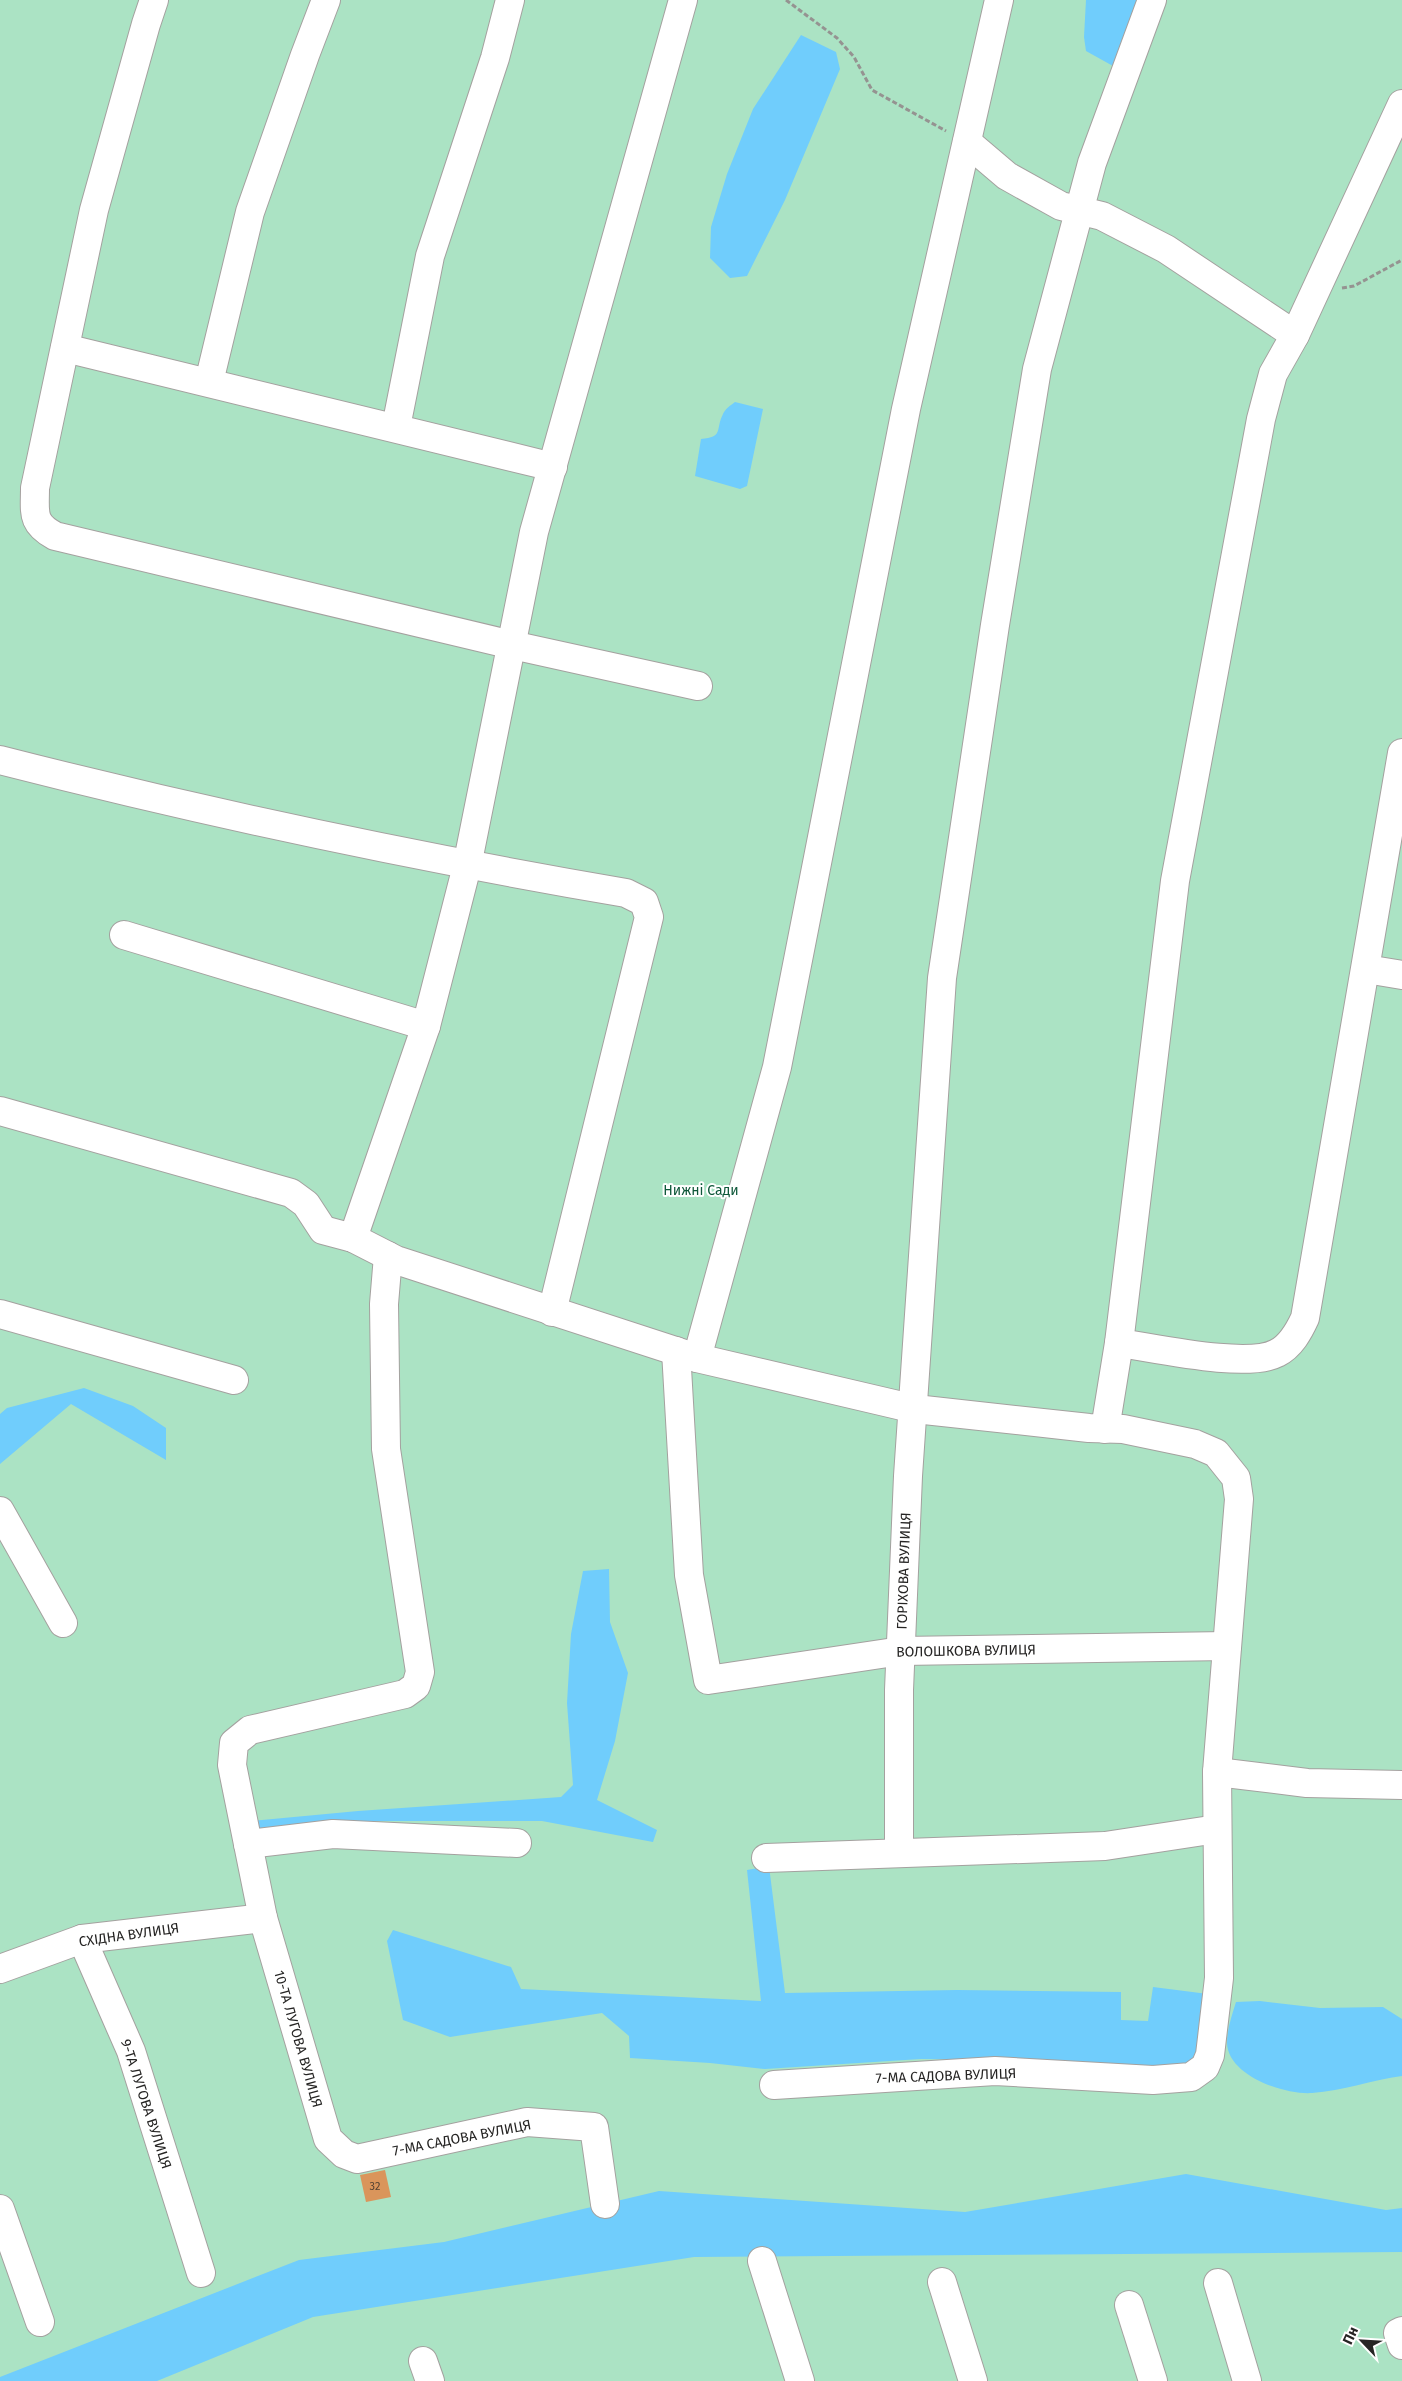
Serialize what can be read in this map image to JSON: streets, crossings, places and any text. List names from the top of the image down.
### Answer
{
  "streets": {
    "street": [
      "ГОРІХОВА ВУЛИЦЯ",
      "ВОЛОШКОВА ВУЛИЦЯ",
      "СХІДНА ВУЛИЦЯ",
      "10-ТА ЛУГОВА ВУЛИЦЯ",
      "7-МА САДОВА ВУЛИЦЯ",
      "9-ТА ЛУГОВА ВУЛИЦЯ"
    ]
  },
  "crossings": [
    ["ГОРІХОВА ВУЛИЦЯ", "ВОЛОШКОВА ВУЛИЦЯ"],
    ["СХІДНА ВУЛИЦЯ", "10-ТА ЛУГОВА ВУЛИЦЯ"],
    ["СХІДНА ВУЛИЦЯ", "9-ТА ЛУГОВА ВУЛИЦЯ"],
    ["10-ТА ЛУГОВА ВУЛИЦЯ", "7-МА САДОВА ВУЛИЦЯ"]
  ],
  "parks": ["Нижні Сади"],
  "house_numbers": ["32"],
  "north": "top left"
}
